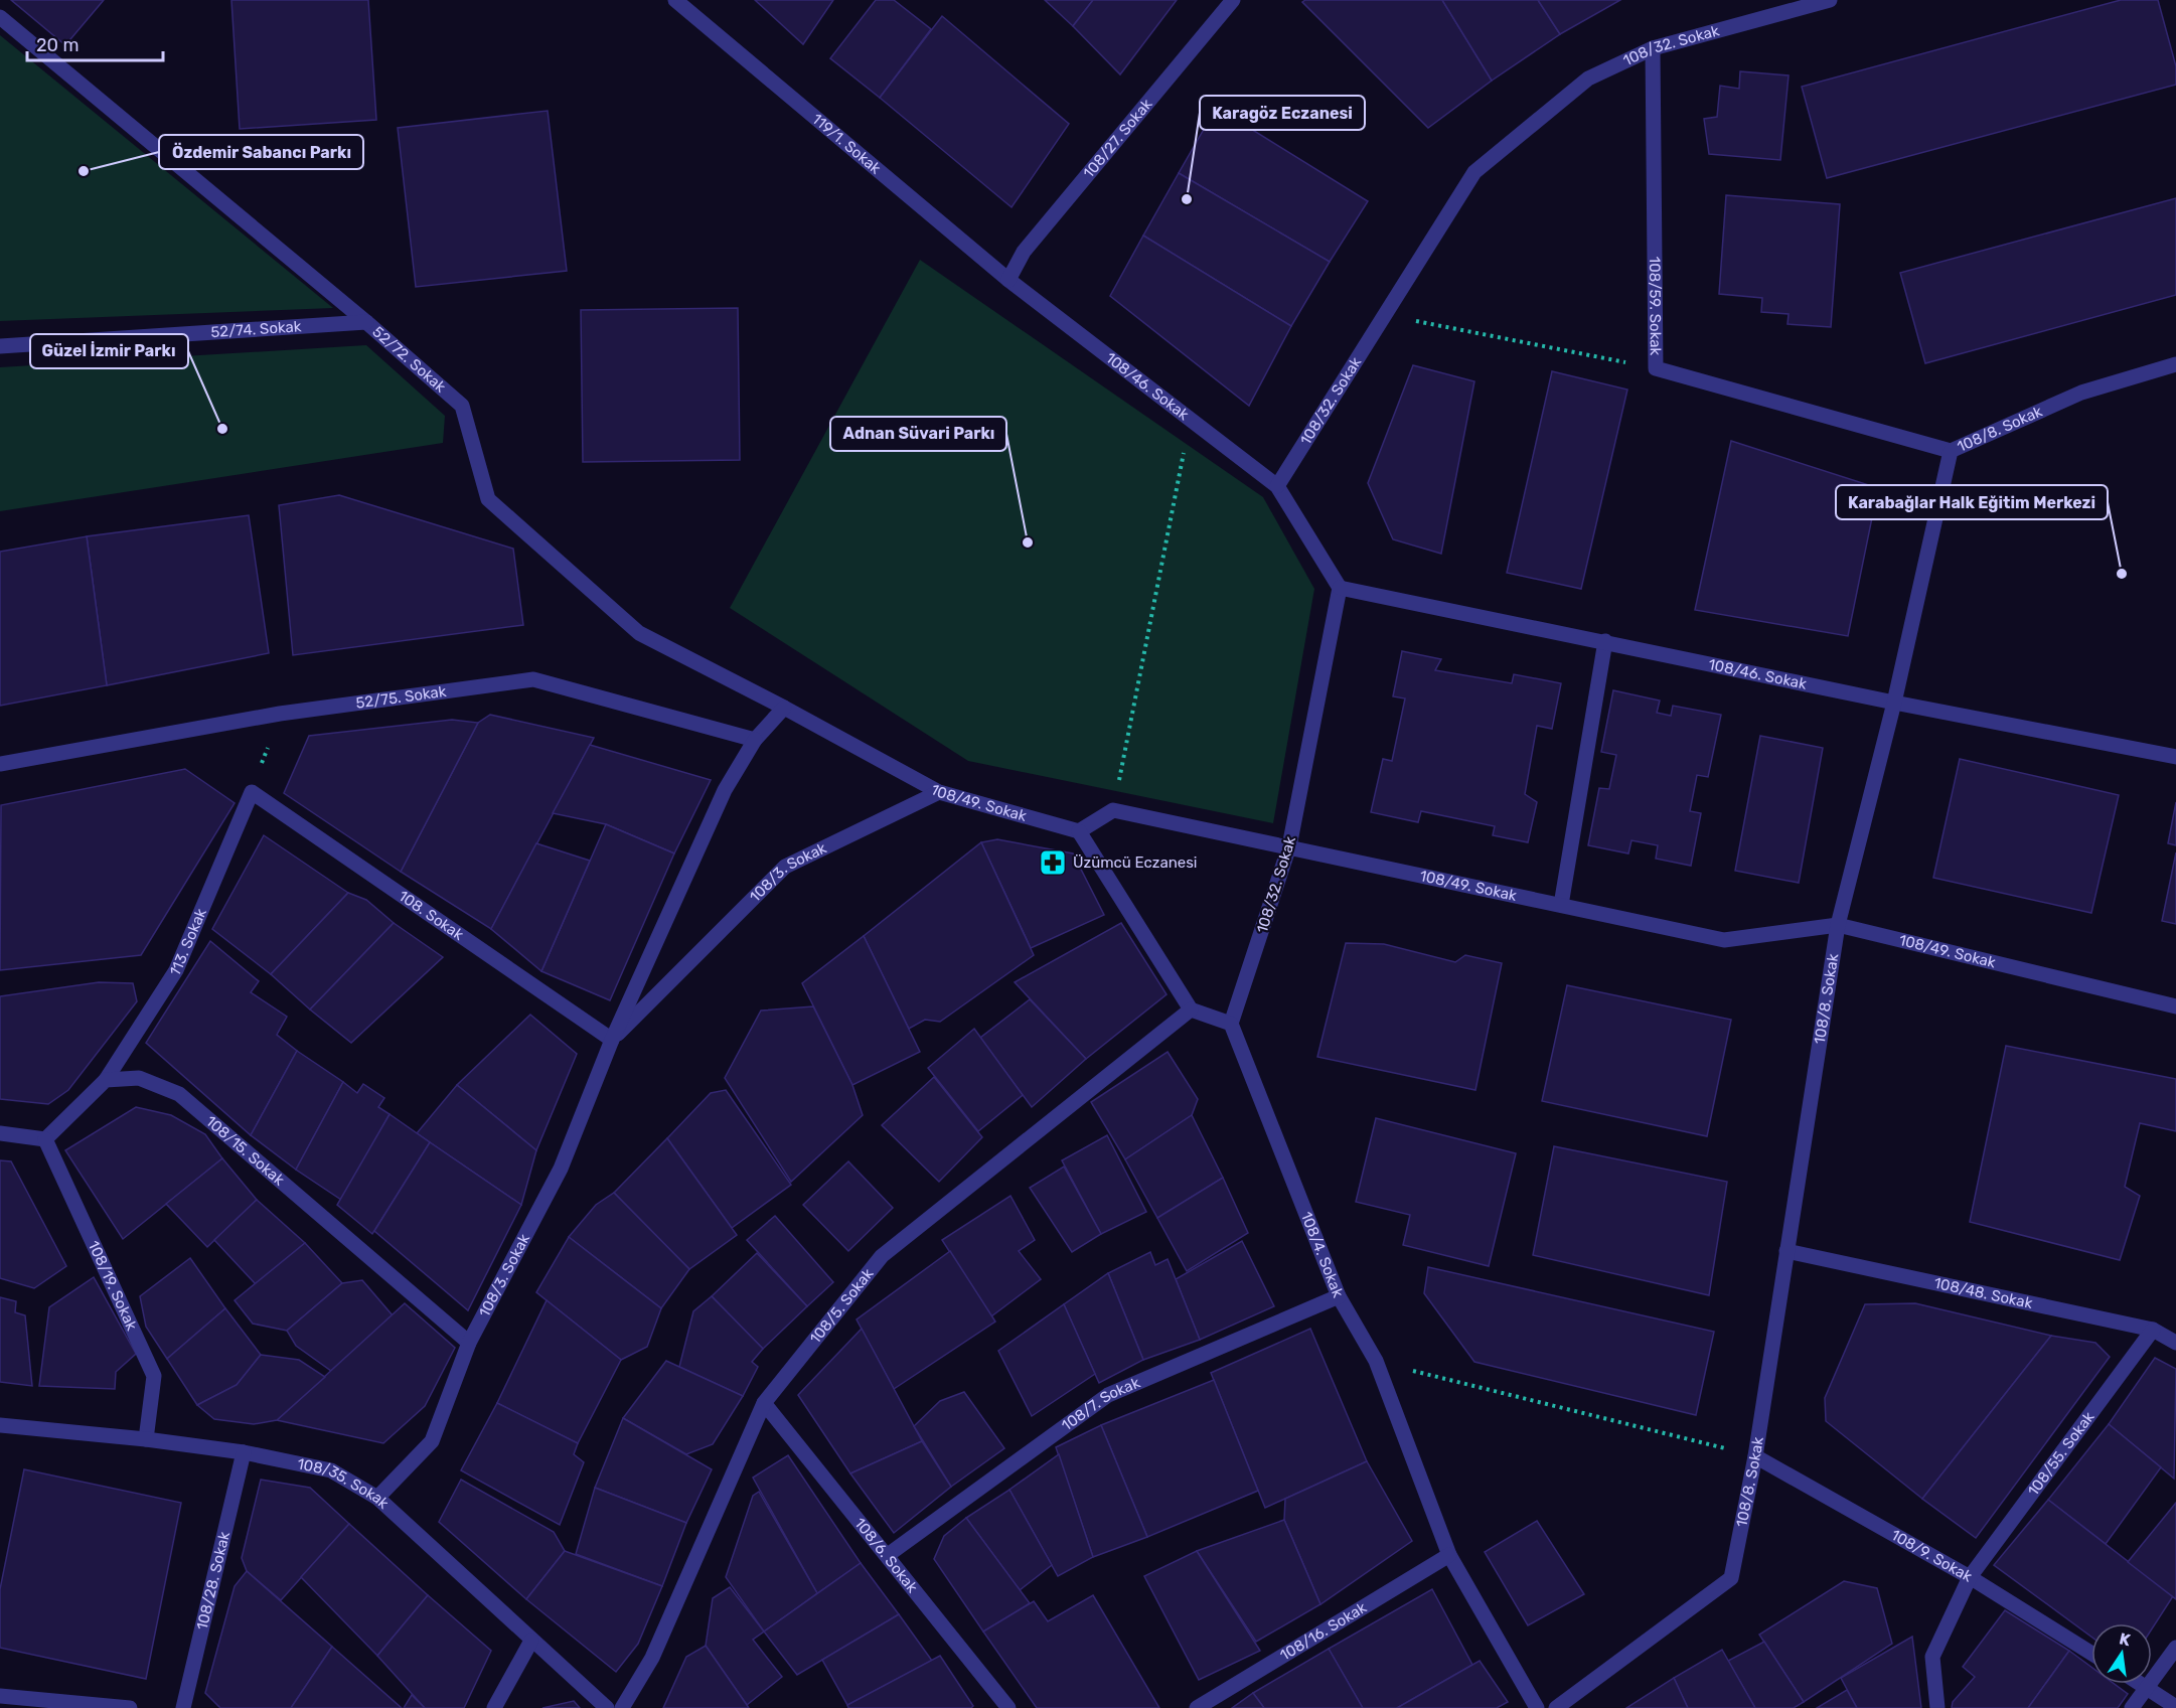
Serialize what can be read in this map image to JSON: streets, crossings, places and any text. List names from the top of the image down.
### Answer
{
  "streets": {
    "street": [
      "108/32. Sokak",
      "108/27. Sokak",
      "119/1. Sokak",
      "108/59. Sokak",
      "52/74. Sokak",
      "52/72. Sokak",
      "108/46. Sokak",
      "108/8. Sokak",
      "52/75. Sokak",
      "108/49. Sokak",
      "108/3. Sokak",
      "108. Sokak",
      "113. Sokak",
      "108/15. Sokak",
      "108/4. Sokak",
      "108/19. Sokak",
      "108/48. Sokak",
      "108/5. Sokak",
      "108/7. Sokak",
      "108/55. Sokak",
      "108/35. Sokak",
      "108/6. Sokak",
      "108/9. Sokak",
      "108/28. Sokak",
      "108/16. Sokak"
    ]
  },
  "crossings": [
    ["108/32. Sokak", "108/59. Sokak"],
    ["108/32. Sokak", "108/46. Sokak"],
    ["108/32. Sokak", "108/49. Sokak"],
    ["108/32. Sokak", "108/4. Sokak"],
    ["108/27. Sokak", "119/1. Sokak"],
    ["108/27. Sokak", "108/46. Sokak"],
    ["119/1. Sokak", "108/46. Sokak"],
    ["108/59. Sokak", "108/8. Sokak"],
    ["52/74. Sokak", "52/72. Sokak"],
    ["52/72. Sokak", "108/49. Sokak"],
    ["108/46. Sokak", "108/8. Sokak"],
    ["108/8. Sokak", "108/49. Sokak"],
    ["108/8. Sokak", "108/48. Sokak"],
    ["108/8. Sokak", "108/9. Sokak"],
    ["52/75. Sokak", "108/3. Sokak"],
    ["108/49. Sokak", "108/3. Sokak"],
    ["108/3. Sokak", "108. Sokak"],
    ["108/3. Sokak", "108/15. Sokak"],
    ["108/3. Sokak", "108/35. Sokak"],
    ["108. Sokak", "113. Sokak"],
    ["113. Sokak", "108/15. Sokak"],
    ["108/4. Sokak", "108/7. Sokak"],
    ["108/4. Sokak", "108/16. Sokak"],
    ["108/19. Sokak", "108/35. Sokak"],
    ["108/48. Sokak", "108/55. Sokak"],
    ["108/5. Sokak", "108/6. Sokak"],
    ["108/7. Sokak", "108/6. Sokak"],
    ["108/55. Sokak", "108/9. Sokak"],
    ["108/35. Sokak", "108/28. Sokak"]
  ],
  "places": {
    "other": [
      "Özdemir Sabancı Parkı",
      "Karagöz Eczanesi",
      "Güzel İzmir Parkı",
      "Adnan Süvari Parkı",
      "Karabağlar Halk Eğitim Merkezi"
    ],
    "pharmacy": ["Üzümcü Eczanesi"]
  },
  "scale_bar": "20 m",
  "north": "top"
}
